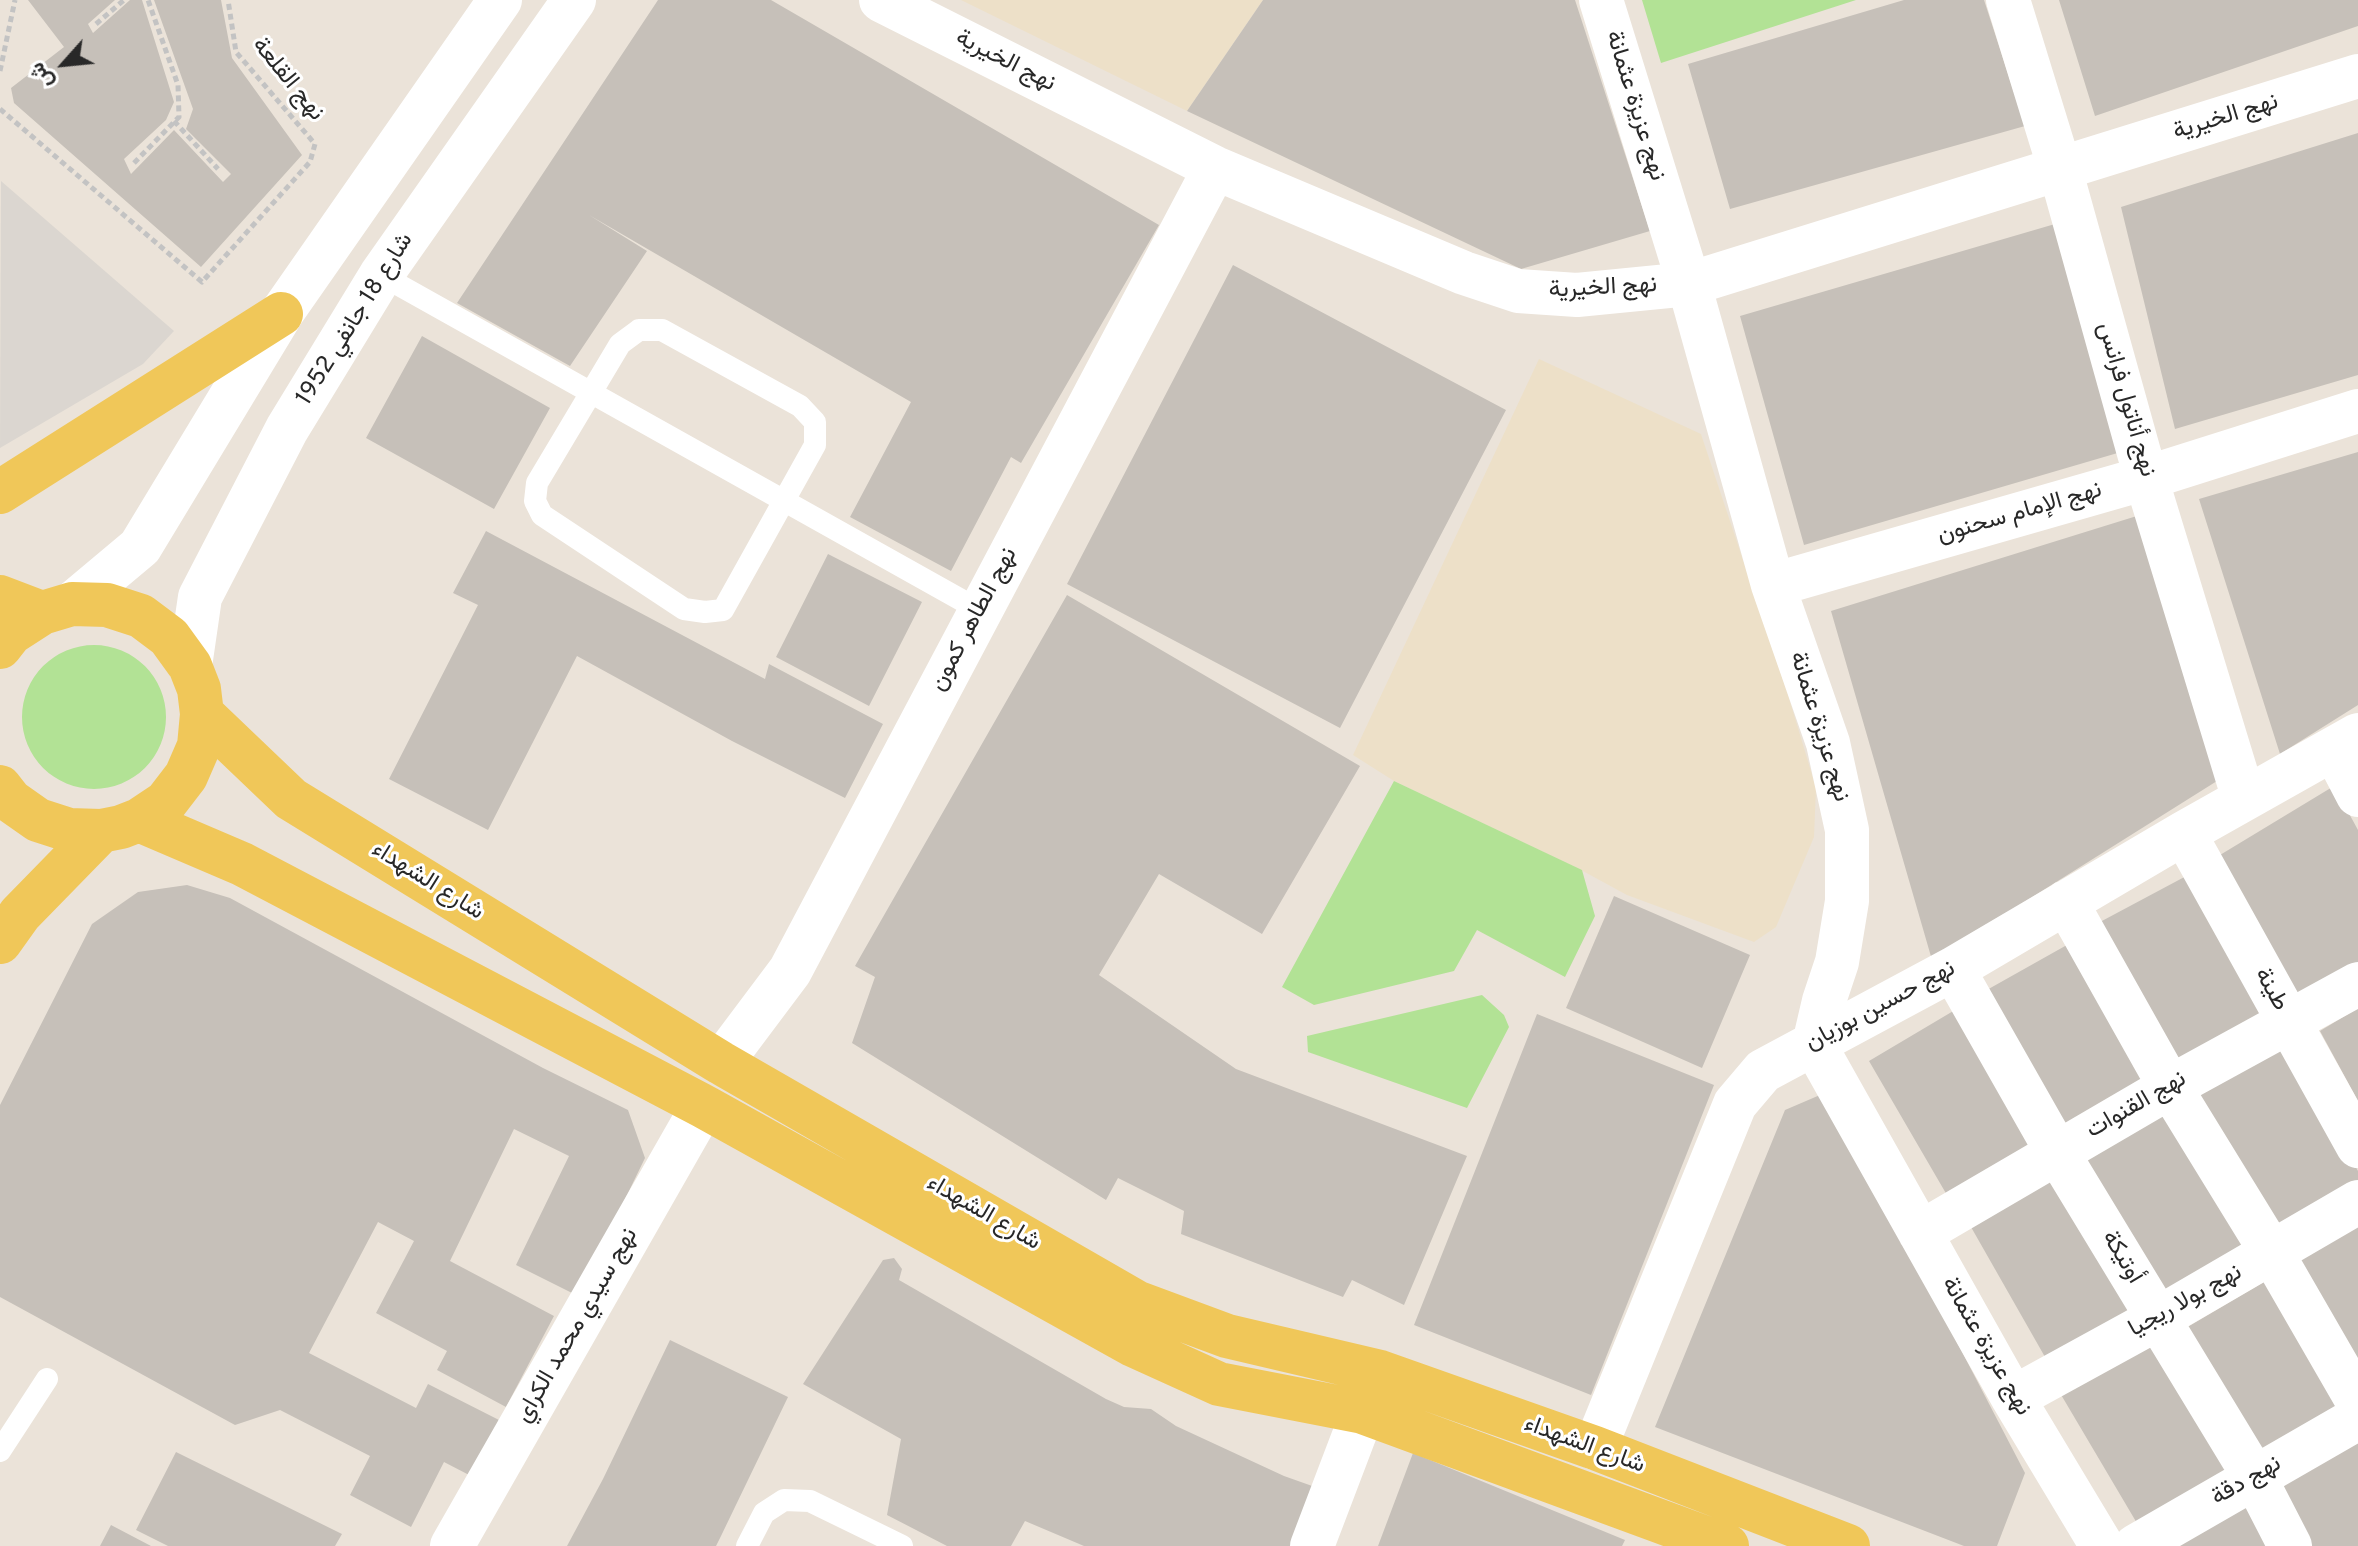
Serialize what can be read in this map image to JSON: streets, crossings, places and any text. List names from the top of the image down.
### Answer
{
  "streets": {
    "main road": ["شارع الشهداء"],
    "street": [
      "نهج الخيرية",
      "نهج عزيزة عثمانة",
      "شارع 18 جانفي 1952",
      "نهج أناتول فرانس",
      "نهج الإمام سحنون",
      "نهج الطاهر كمون",
      "طينة",
      "نهج حسين بوزيان",
      "نهج القنوات",
      "أوتيكة",
      "نهج بولا ريجيا",
      "نهج سيدي محمد الكراي",
      "نهج دقة"
    ],
    "path": ["نهج القلعة"]
  },
  "crossings": [
    ["نهج الخيرية", "نهج عزيزة عثمانة"],
    ["نهج الخيرية", "نهج أناتول فرانس"],
    ["نهج الخيرية", "نهج الطاهر كمون"],
    ["نهج عزيزة عثمانة", "نهج الإمام سحنون"],
    ["نهج عزيزة عثمانة", "نهج حسين بوزيان"],
    ["نهج عزيزة عثمانة", "نهج القنوات"],
    ["نهج عزيزة عثمانة", "نهج بولا ريجيا"],
    ["نهج أناتول فرانس", "نهج الإمام سحنون"],
    ["نهج أناتول فرانس", "نهج حسين بوزيان"],
    ["نهج الطاهر كمون", "شارع الشهداء"],
    ["شارع الشهداء", "نهج حسين بوزيان"],
    ["شارع الشهداء", "نهج سيدي محمد الكراي"],
    ["طينة", "نهج حسين بوزيان"],
    ["طينة", "نهج القنوات"],
    ["نهج حسين بوزيان", "أوتيكة"],
    ["نهج القنوات", "أوتيكة"],
    ["أوتيكة", "نهج بولا ريجيا"],
    ["أوتيكة", "نهج دقة"]
  ],
  "north": "bottom left"
}
